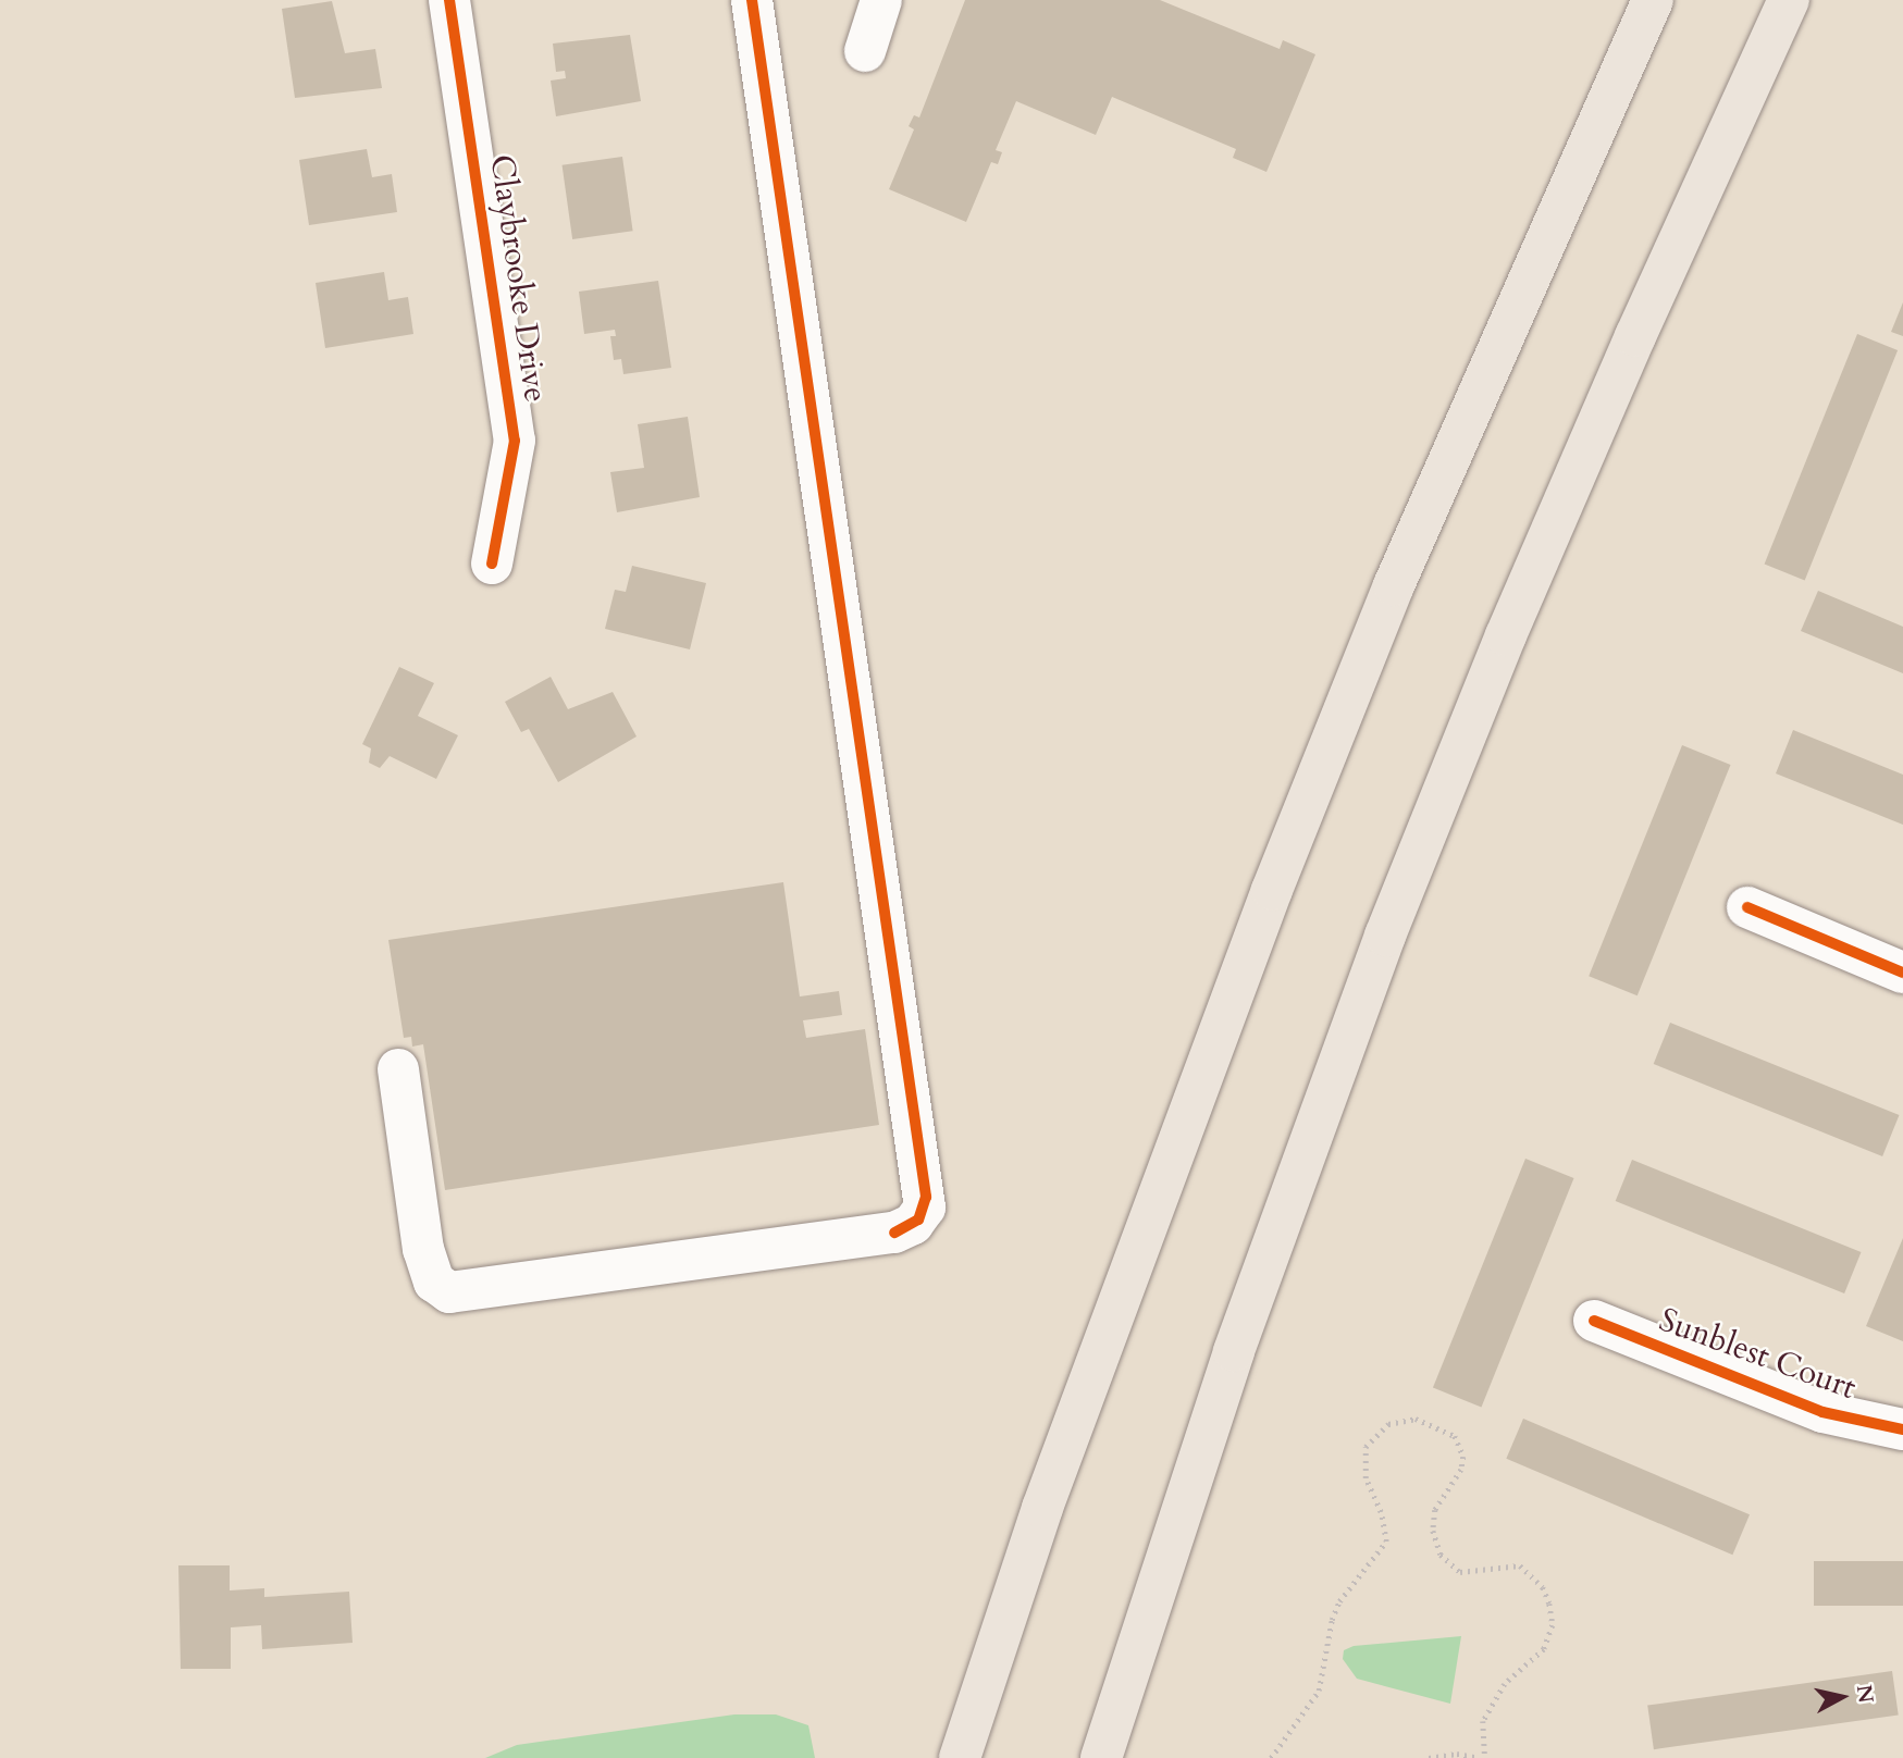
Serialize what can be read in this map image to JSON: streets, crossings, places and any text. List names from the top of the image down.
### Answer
{
  "streets": {
    "street": ["Claybrooke Drive", "Sunblest Court"]
  },
  "north": "right"
}
